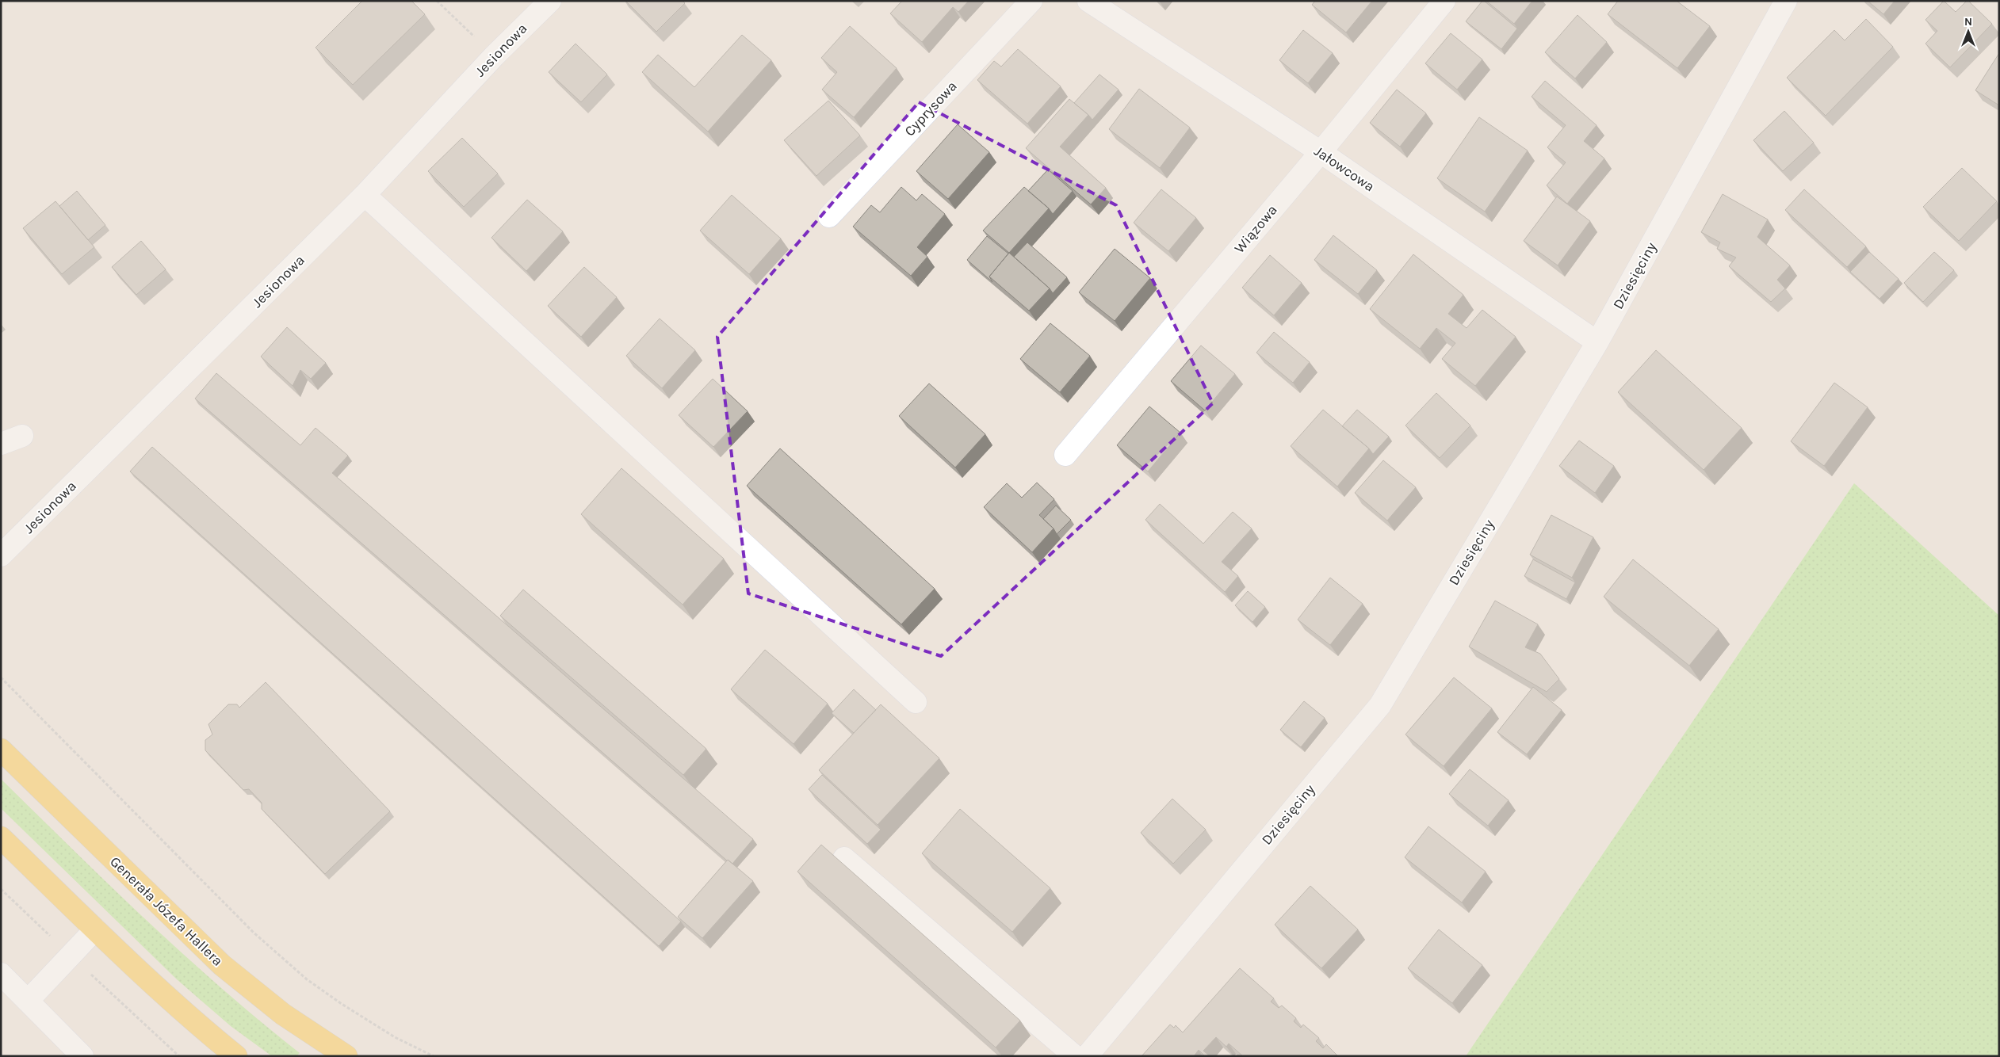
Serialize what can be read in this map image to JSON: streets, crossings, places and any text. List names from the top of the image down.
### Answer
{
  "streets": {
    "main road": ["Generała Józefa Hallera"],
    "street": [
      "Jesionowa",
      "Cyprysowa",
      "Jałowcowa",
      "Wiązowa",
      "Dziesięciny"
    ]
  },
  "crossings": [
    ["Jałowcowa", "Wiązowa"],
    ["Jałowcowa", "Dziesięciny"]
  ],
  "north": "top"
}
